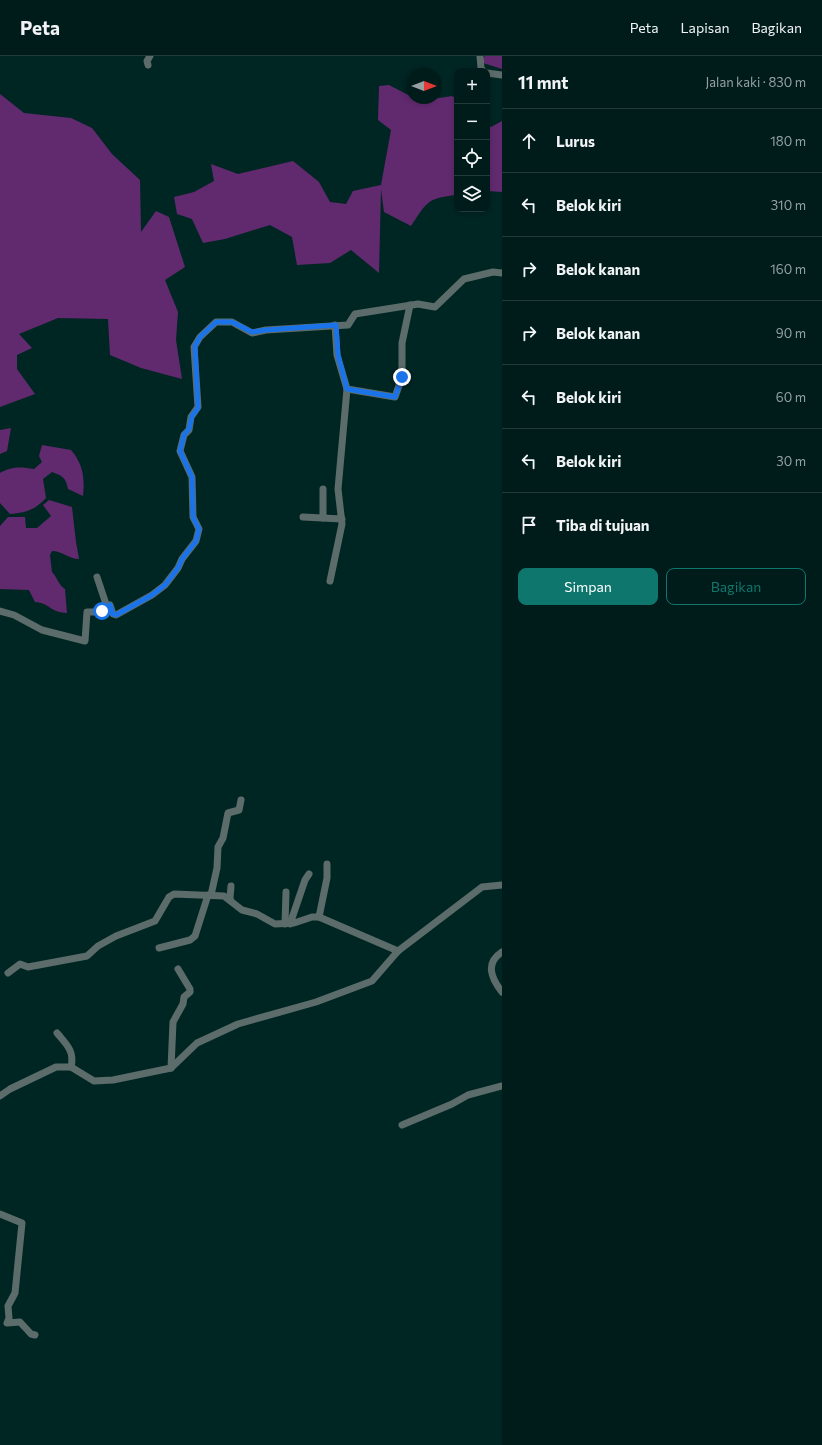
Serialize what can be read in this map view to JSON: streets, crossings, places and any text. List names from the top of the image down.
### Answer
{
  "north": "right",
  "page": {
    "header": "Peta",
    "nav": ["Peta", "Lapisan", "Bagikan"],
    "heading": ["11 mnt", "Jalan kaki · 830 m"],
    "map_buttons": ["+", "−"],
    "list": [
      ["Lurus", "180 m"],
      ["Belok kiri", "310 m"],
      ["Belok kanan", "160 m"],
      ["Belok kanan", "90 m"],
      ["Belok kiri", "60 m"],
      ["Belok kiri", "30 m"],
      "Tiba di tujuan"
    ],
    "buttons": ["Simpan", "Bagikan"]
  }
}
